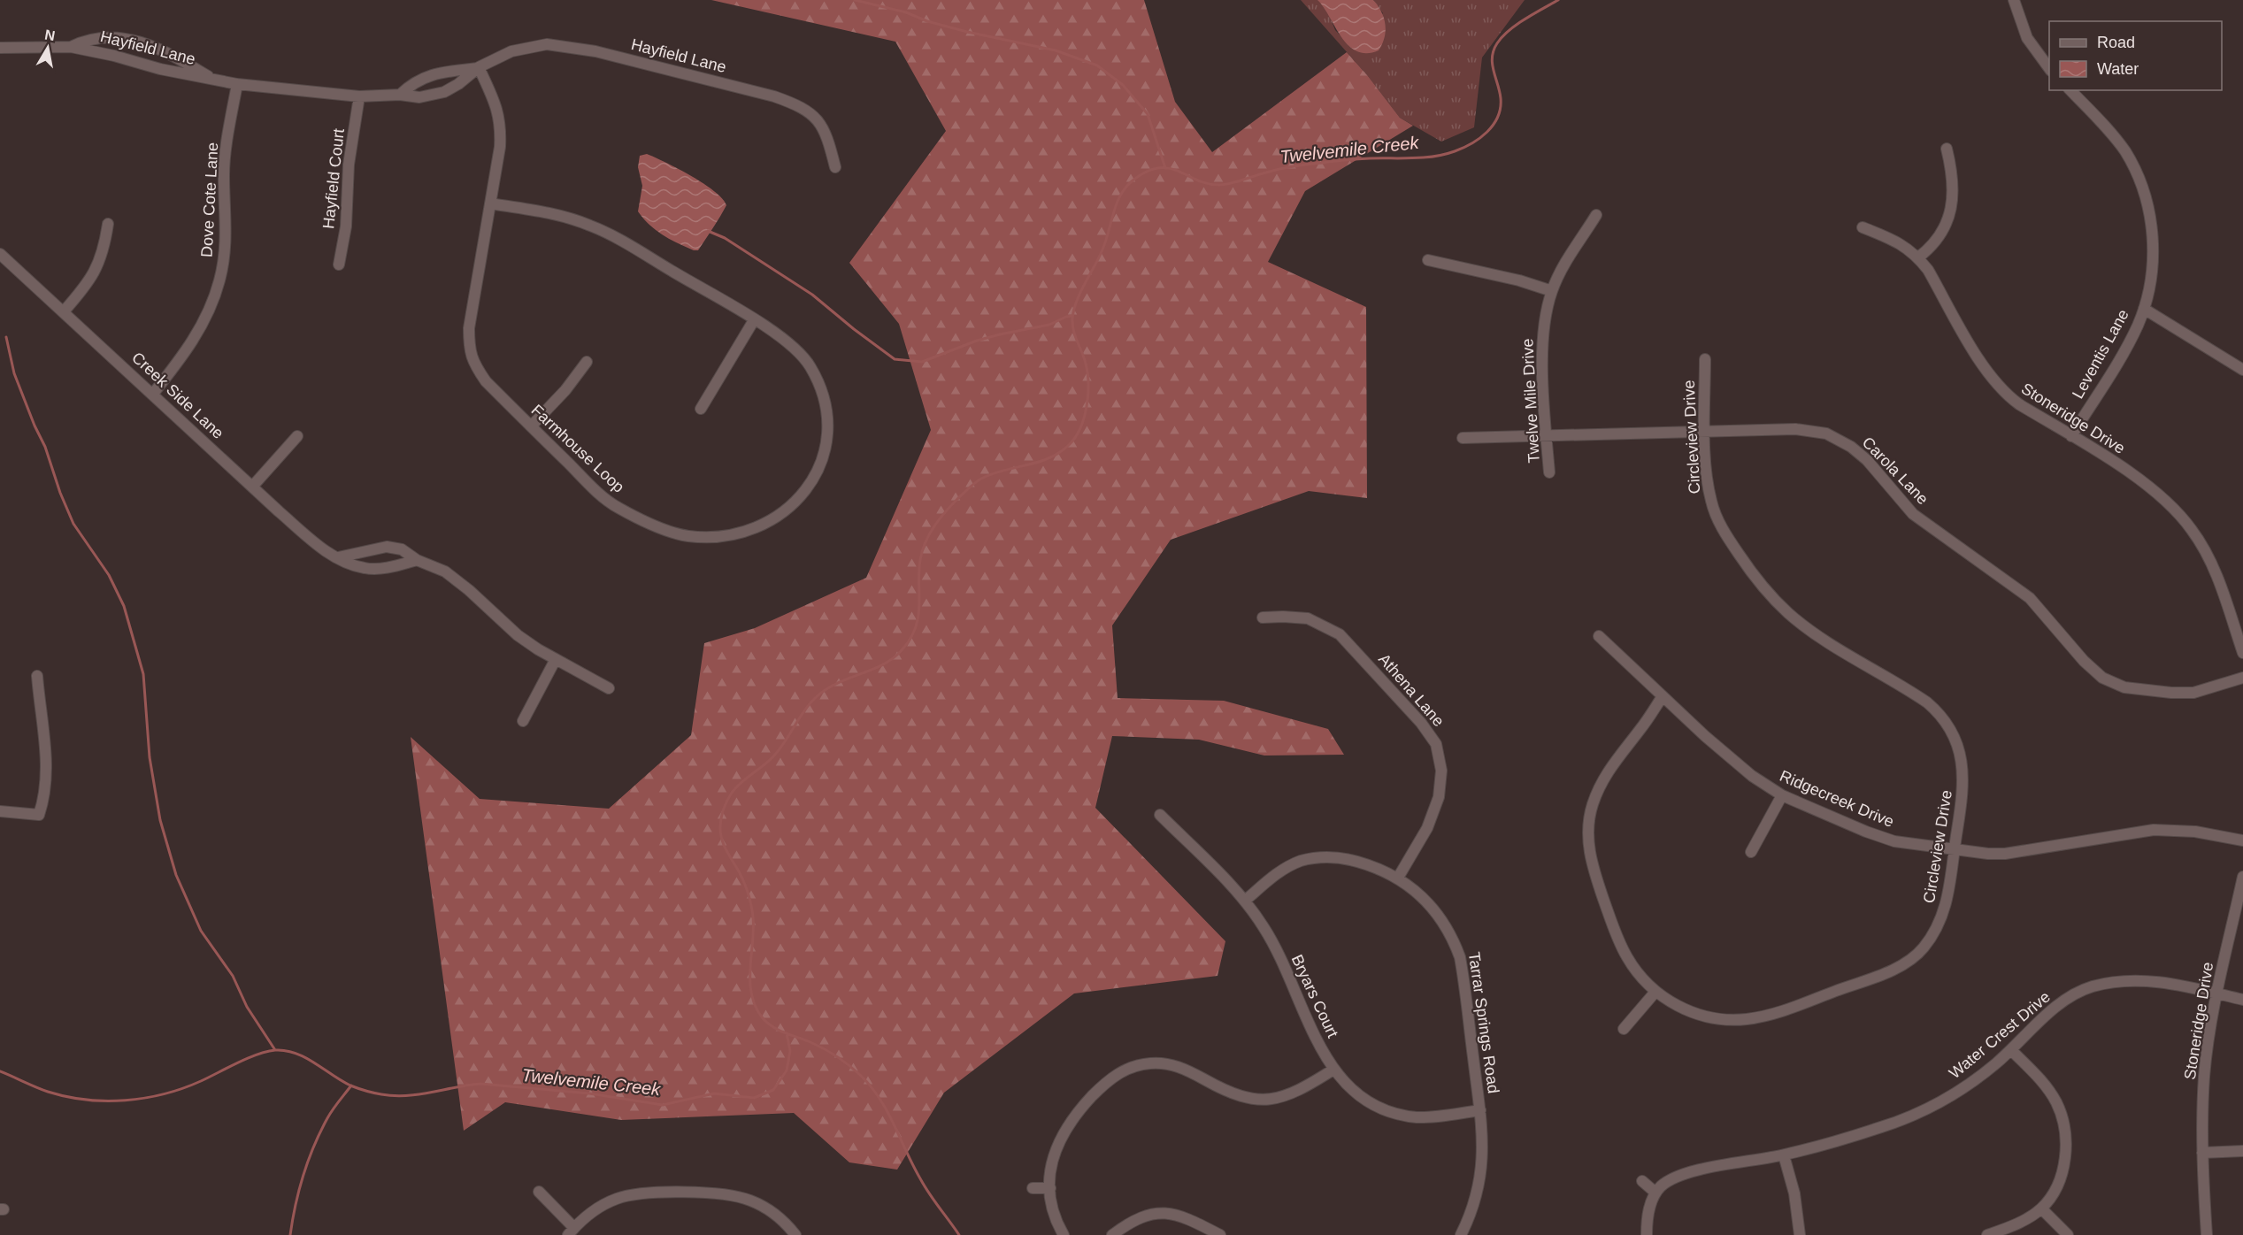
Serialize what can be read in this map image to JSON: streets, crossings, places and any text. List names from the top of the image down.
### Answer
{
  "streets": {
    "street": [
      "Hayfield Lane",
      "Hayfield Court",
      "Dove Cote Lane",
      "Leventis Lane",
      "Creek Side Lane",
      "Twelve Mile Drive",
      "Stoneridge Drive",
      "Circleview Drive",
      "Farmhouse Loop",
      "Carola Lane",
      "Athena Lane",
      "Ridgecreek Drive",
      "Bryars Court",
      "Tarrar Springs Road",
      "Water Crest Drive"
    ]
  },
  "crossings": [
    ["Hayfield Lane", "Hayfield Court"],
    ["Hayfield Lane", "Dove Cote Lane"],
    ["Hayfield Lane", "Farmhouse Loop"],
    ["Dove Cote Lane", "Creek Side Lane"],
    ["Leventis Lane", "Stoneridge Drive"],
    ["Twelve Mile Drive", "Carola Lane"],
    ["Stoneridge Drive", "Water Crest Drive"],
    ["Circleview Drive", "Carola Lane"],
    ["Circleview Drive", "Ridgecreek Drive"],
    ["Athena Lane", "Tarrar Springs Road"],
    ["Bryars Court", "Tarrar Springs Road"]
  ],
  "water": ["Twelvemile Creek"],
  "legend": ["Road", "Water"],
  "north": "top"
}
